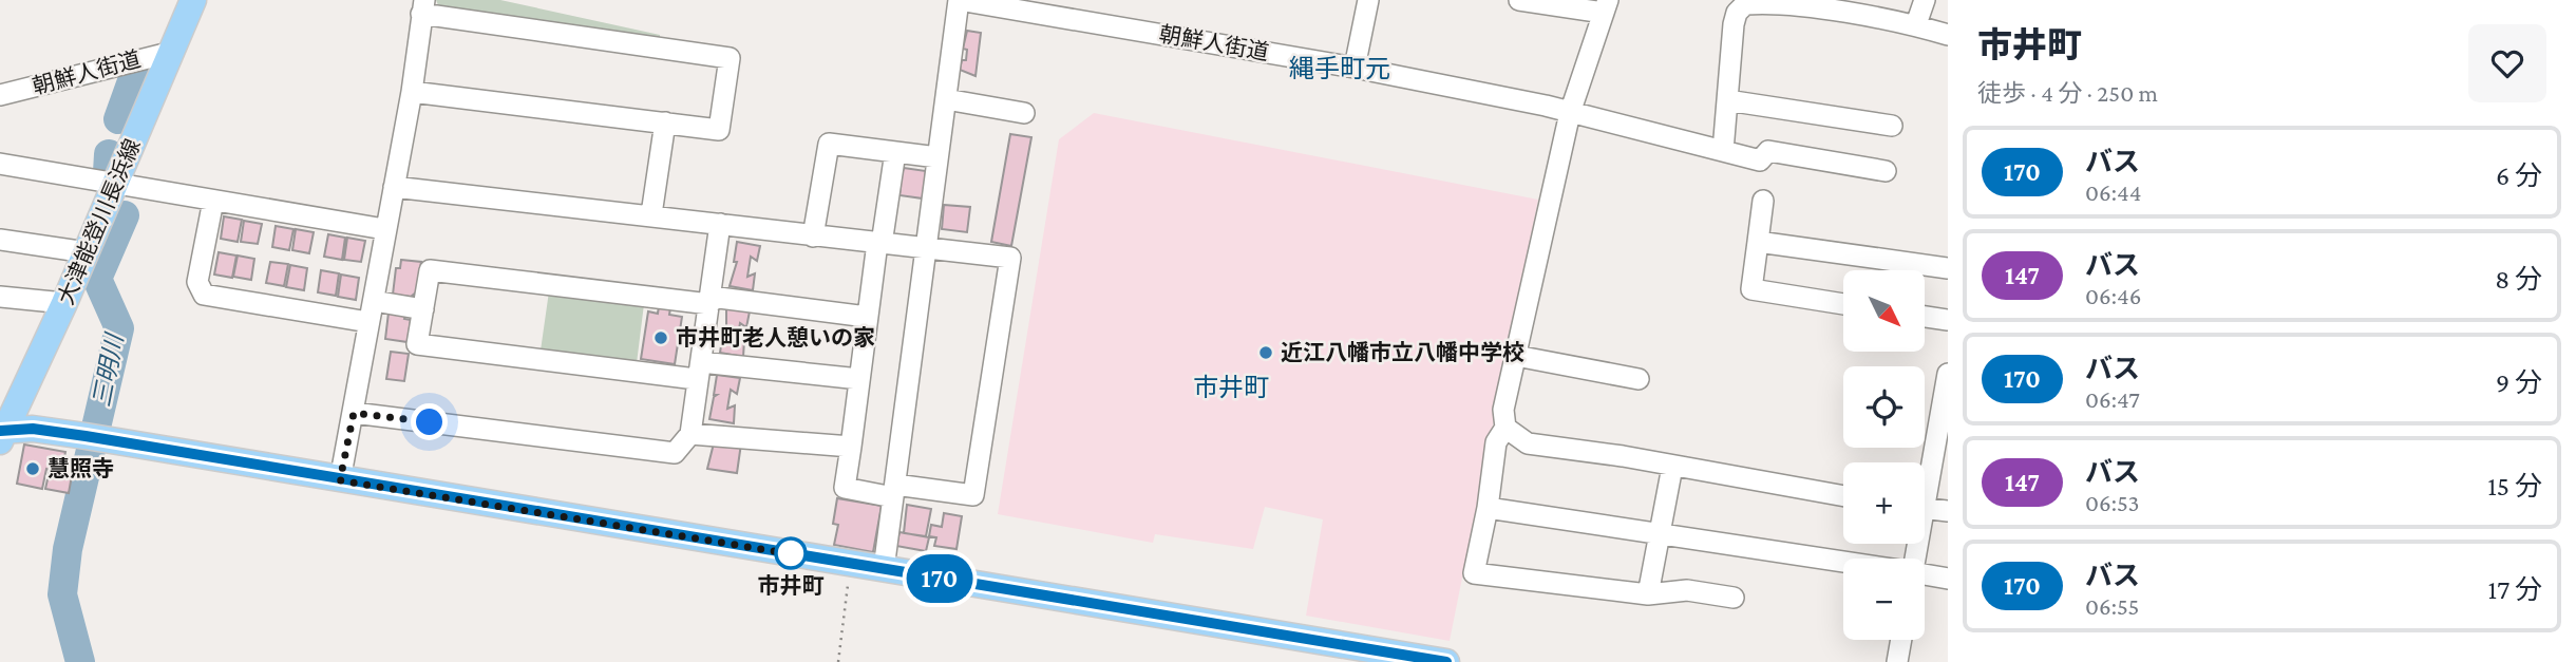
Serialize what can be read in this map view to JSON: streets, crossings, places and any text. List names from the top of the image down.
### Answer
{
  "streets": {
    "main road": ["大津能登川長浜線"],
    "street": ["朝鮮人街道"]
  },
  "crossings": [
    ["朝鮮人街道", "大津能登川長浜線"]
  ],
  "districts": ["縄手町元", "市井町"],
  "water": ["三明川"],
  "places": [
    "市井町老人憩いの家",
    "近江八幡市立八幡中学校",
    "慧照寺",
    "市井町"
  ],
  "lines": ["bus line 170"],
  "north": "bottom right",
  "page": {
    "on_map": "170",
    "heading": ["市井町", "徒歩 · 4 分 · 250 m"],
    "list": [
      {
        "mark": "170",
        "name": "バス",
        "note": "06:44",
        "value": "6 分"
      },
      {
        "mark": "147",
        "name": "バス",
        "note": "06:46",
        "value": "8 分"
      },
      {
        "mark": "170",
        "name": "バス",
        "note": "06:47",
        "value": "9 分"
      },
      {
        "mark": "147",
        "name": "バス",
        "note": "06:53",
        "value": "15 分"
      },
      {
        "mark": "170",
        "name": "バス",
        "note": "06:55",
        "value": "17 分"
      }
    ],
    "map_buttons": ["+", "−"]
  }
}
